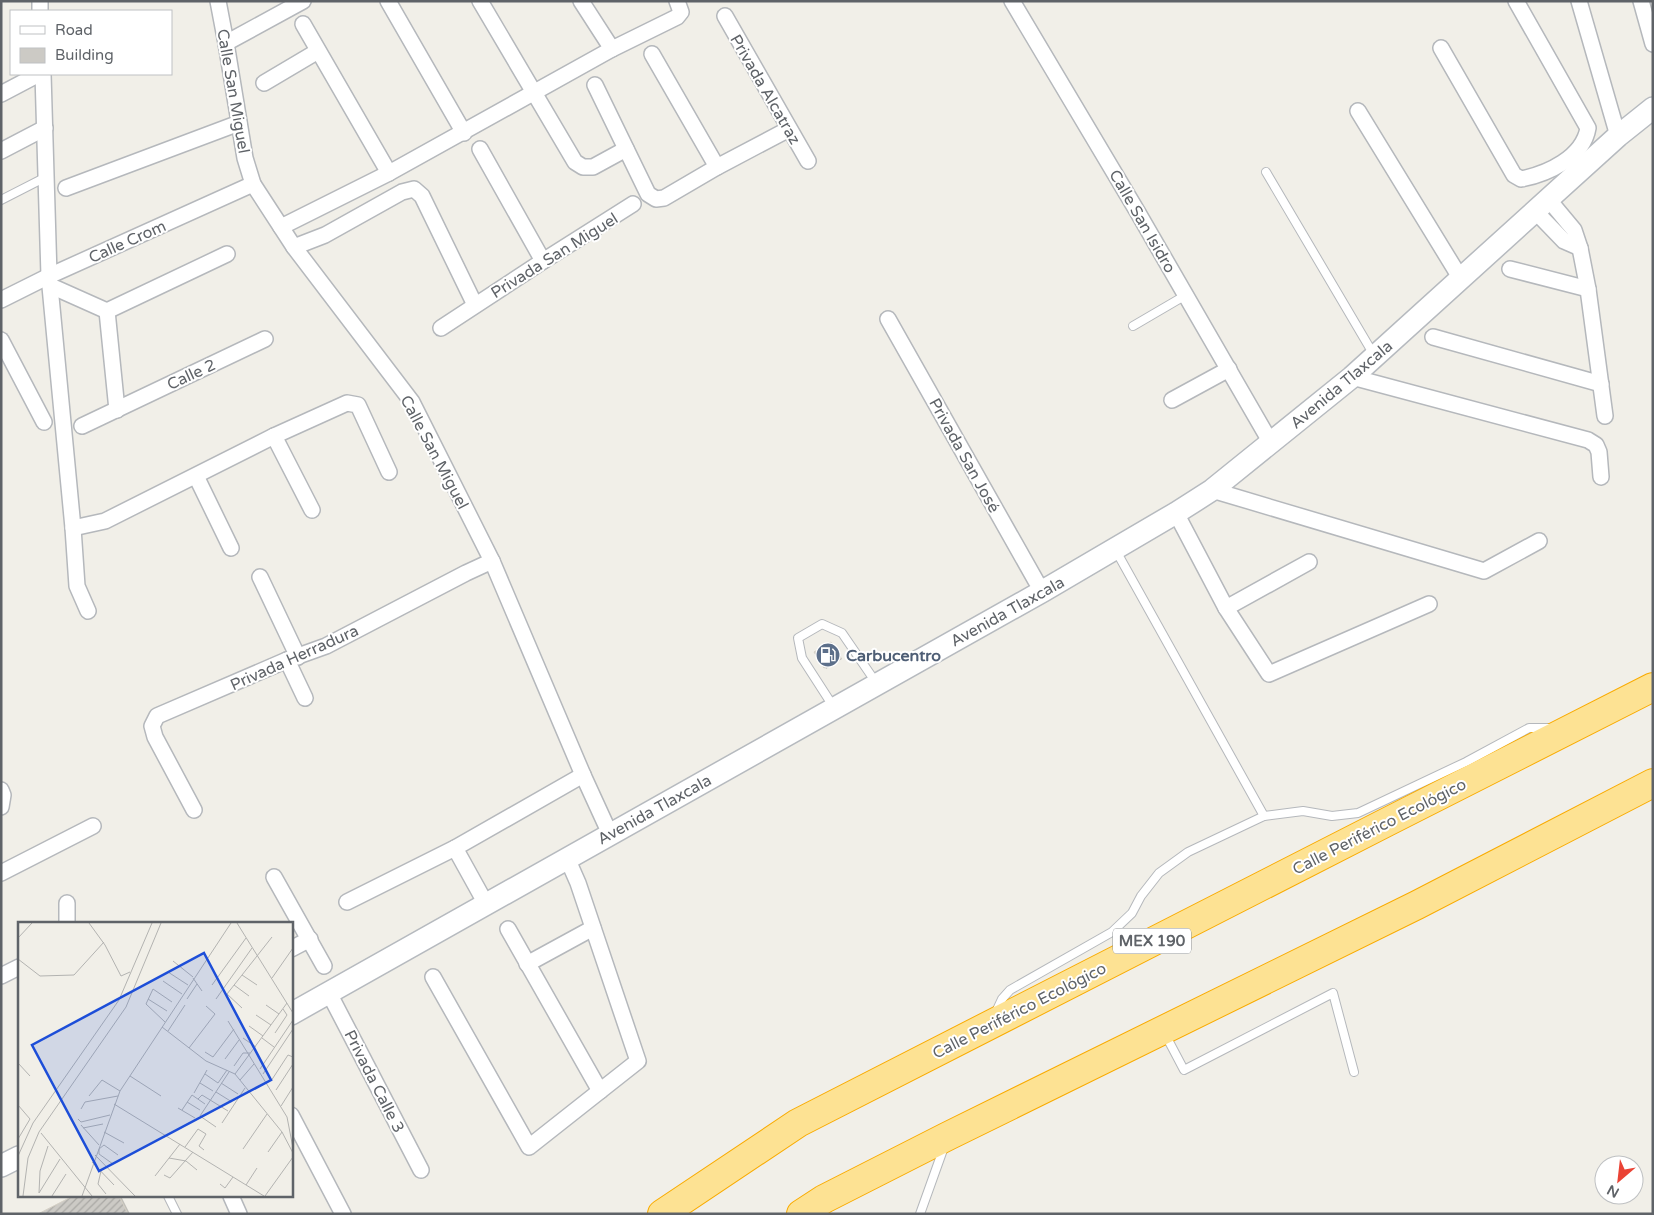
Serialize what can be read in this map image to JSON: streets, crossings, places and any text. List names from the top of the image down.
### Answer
{
  "streets": {
    "highway": ["Calle Periférico Ecológico", "MEX 190"],
    "street": [
      "Privada Alcatraz",
      "Calle San Miguel",
      "Calle San Isidro",
      "Calle Crom",
      "Privada San Miguel",
      "Calle 2",
      "Avenida Tlaxcala",
      "Privada San José",
      "Privada Herradura",
      "Privada Calle 3"
    ]
  },
  "crossings": [
    ["Calle San Miguel", "Calle Crom"],
    ["Calle San Miguel", "Privada San Miguel"],
    ["Calle San Miguel", "Avenida Tlaxcala"],
    ["Calle San Miguel", "Privada Herradura"],
    ["Calle San Isidro", "Avenida Tlaxcala"],
    ["Avenida Tlaxcala", "Privada San José"],
    ["Avenida Tlaxcala", "Privada Calle 3"]
  ],
  "places": {
    "fuel station": ["Carbucentro"]
  },
  "legend": ["Road", "Building"],
  "north": "bottom left"
}
